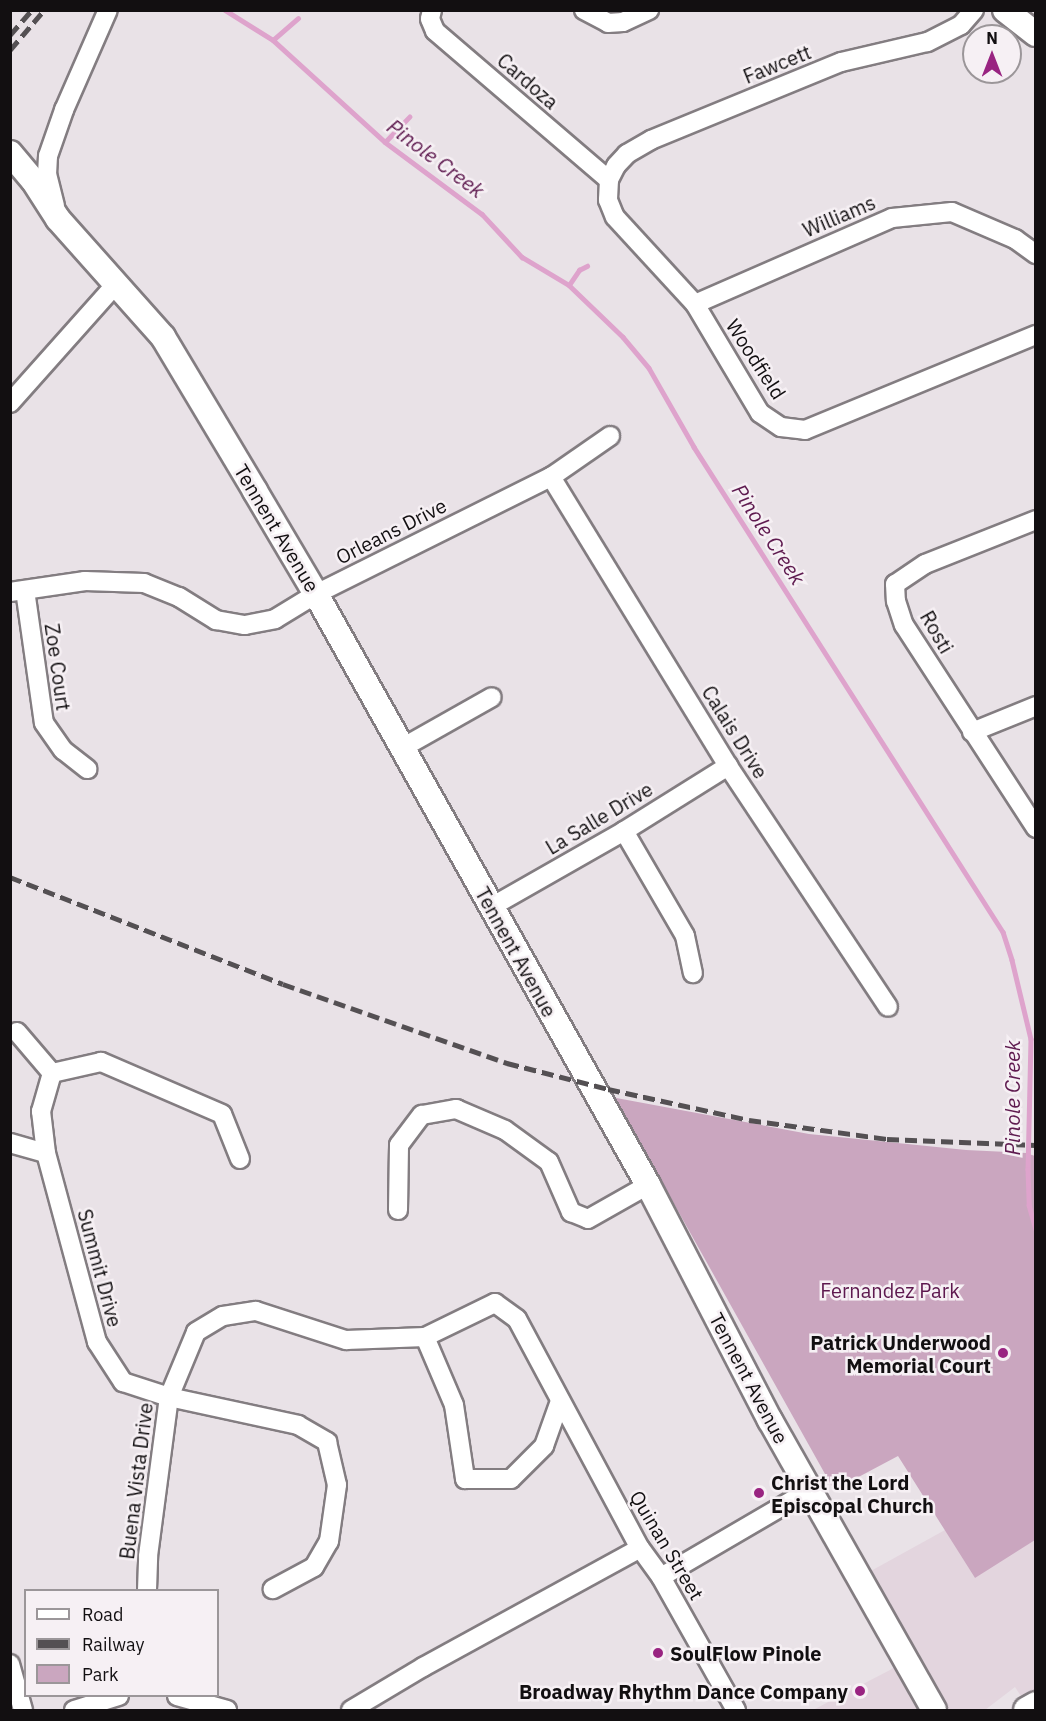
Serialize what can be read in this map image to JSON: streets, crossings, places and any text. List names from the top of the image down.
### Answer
{
  "streets": {
    "street": [
      "Fawcett",
      "Cardoza",
      "Williams",
      "Woodfield",
      "Tennent Avenue",
      "Orleans Drive",
      "Rosti",
      "Zoe Court",
      "Calais Drive",
      "La Salle Drive",
      "Summit Drive",
      "Buena Vista Drive",
      "Quinan Street"
    ]
  },
  "crossings": [
    ["Fawcett", "Cardoza"],
    ["Fawcett", "Woodfield"],
    ["Cardoza", "Woodfield"],
    ["Williams", "Woodfield"],
    ["Tennent Avenue", "Orleans Drive"],
    ["Tennent Avenue", "La Salle Drive"],
    ["Orleans Drive", "Zoe Court"],
    ["Orleans Drive", "Calais Drive"],
    ["Calais Drive", "La Salle Drive"],
    ["Summit Drive", "Buena Vista Drive"],
    ["Buena Vista Drive", "Quinan Street"]
  ],
  "water": ["Pinole Creek"],
  "parks": ["Fernandez Park"],
  "places": [
    "Patrick Underwood Memorial Court",
    "Christ the Lord Episcopal Church",
    "SoulFlow Pinole",
    "Broadway Rhythm Dance Company"
  ],
  "legend": ["Road", "Railway", "Park"],
  "north": "top"
}
